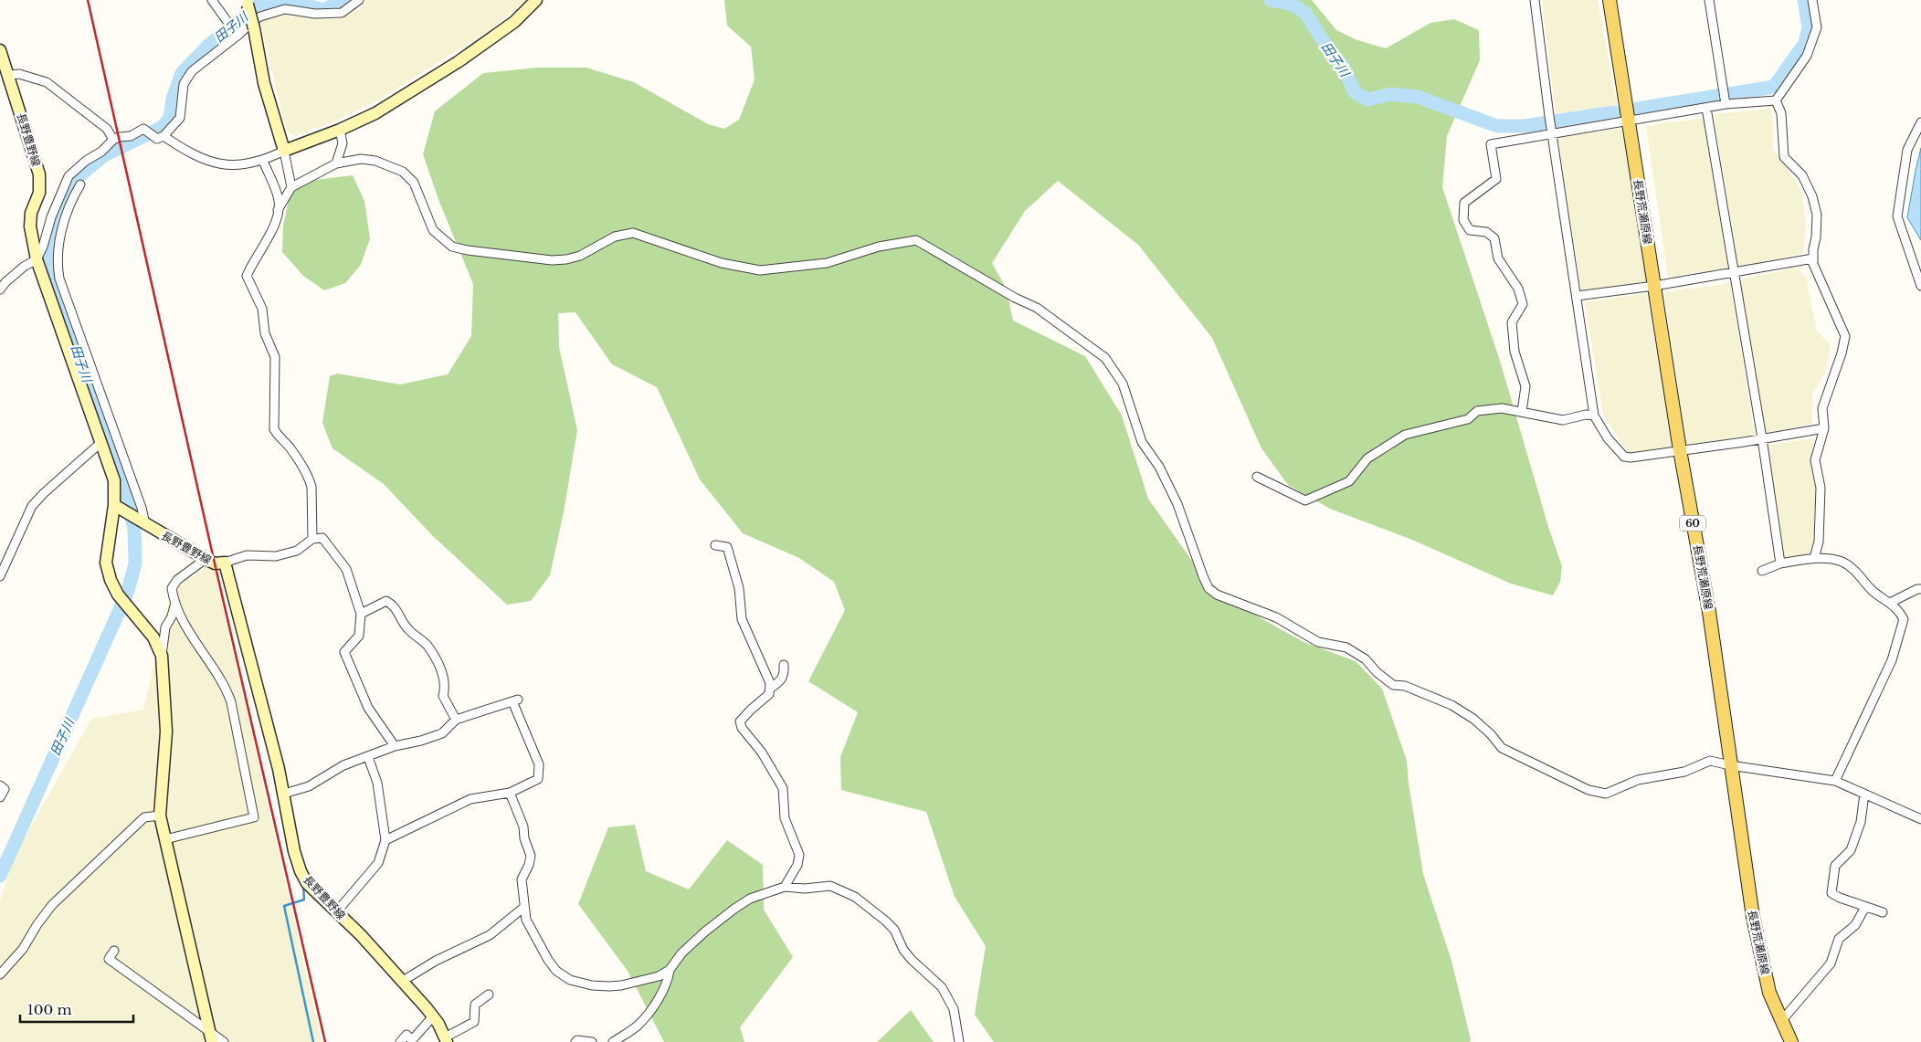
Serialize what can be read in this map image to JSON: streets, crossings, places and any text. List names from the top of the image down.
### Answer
{
  "streets": {
    "main road": ["長野豊野線", "長野荒瀬原線", "60"]
  },
  "water": ["田子川"],
  "scale_bar": "100 m"
}
